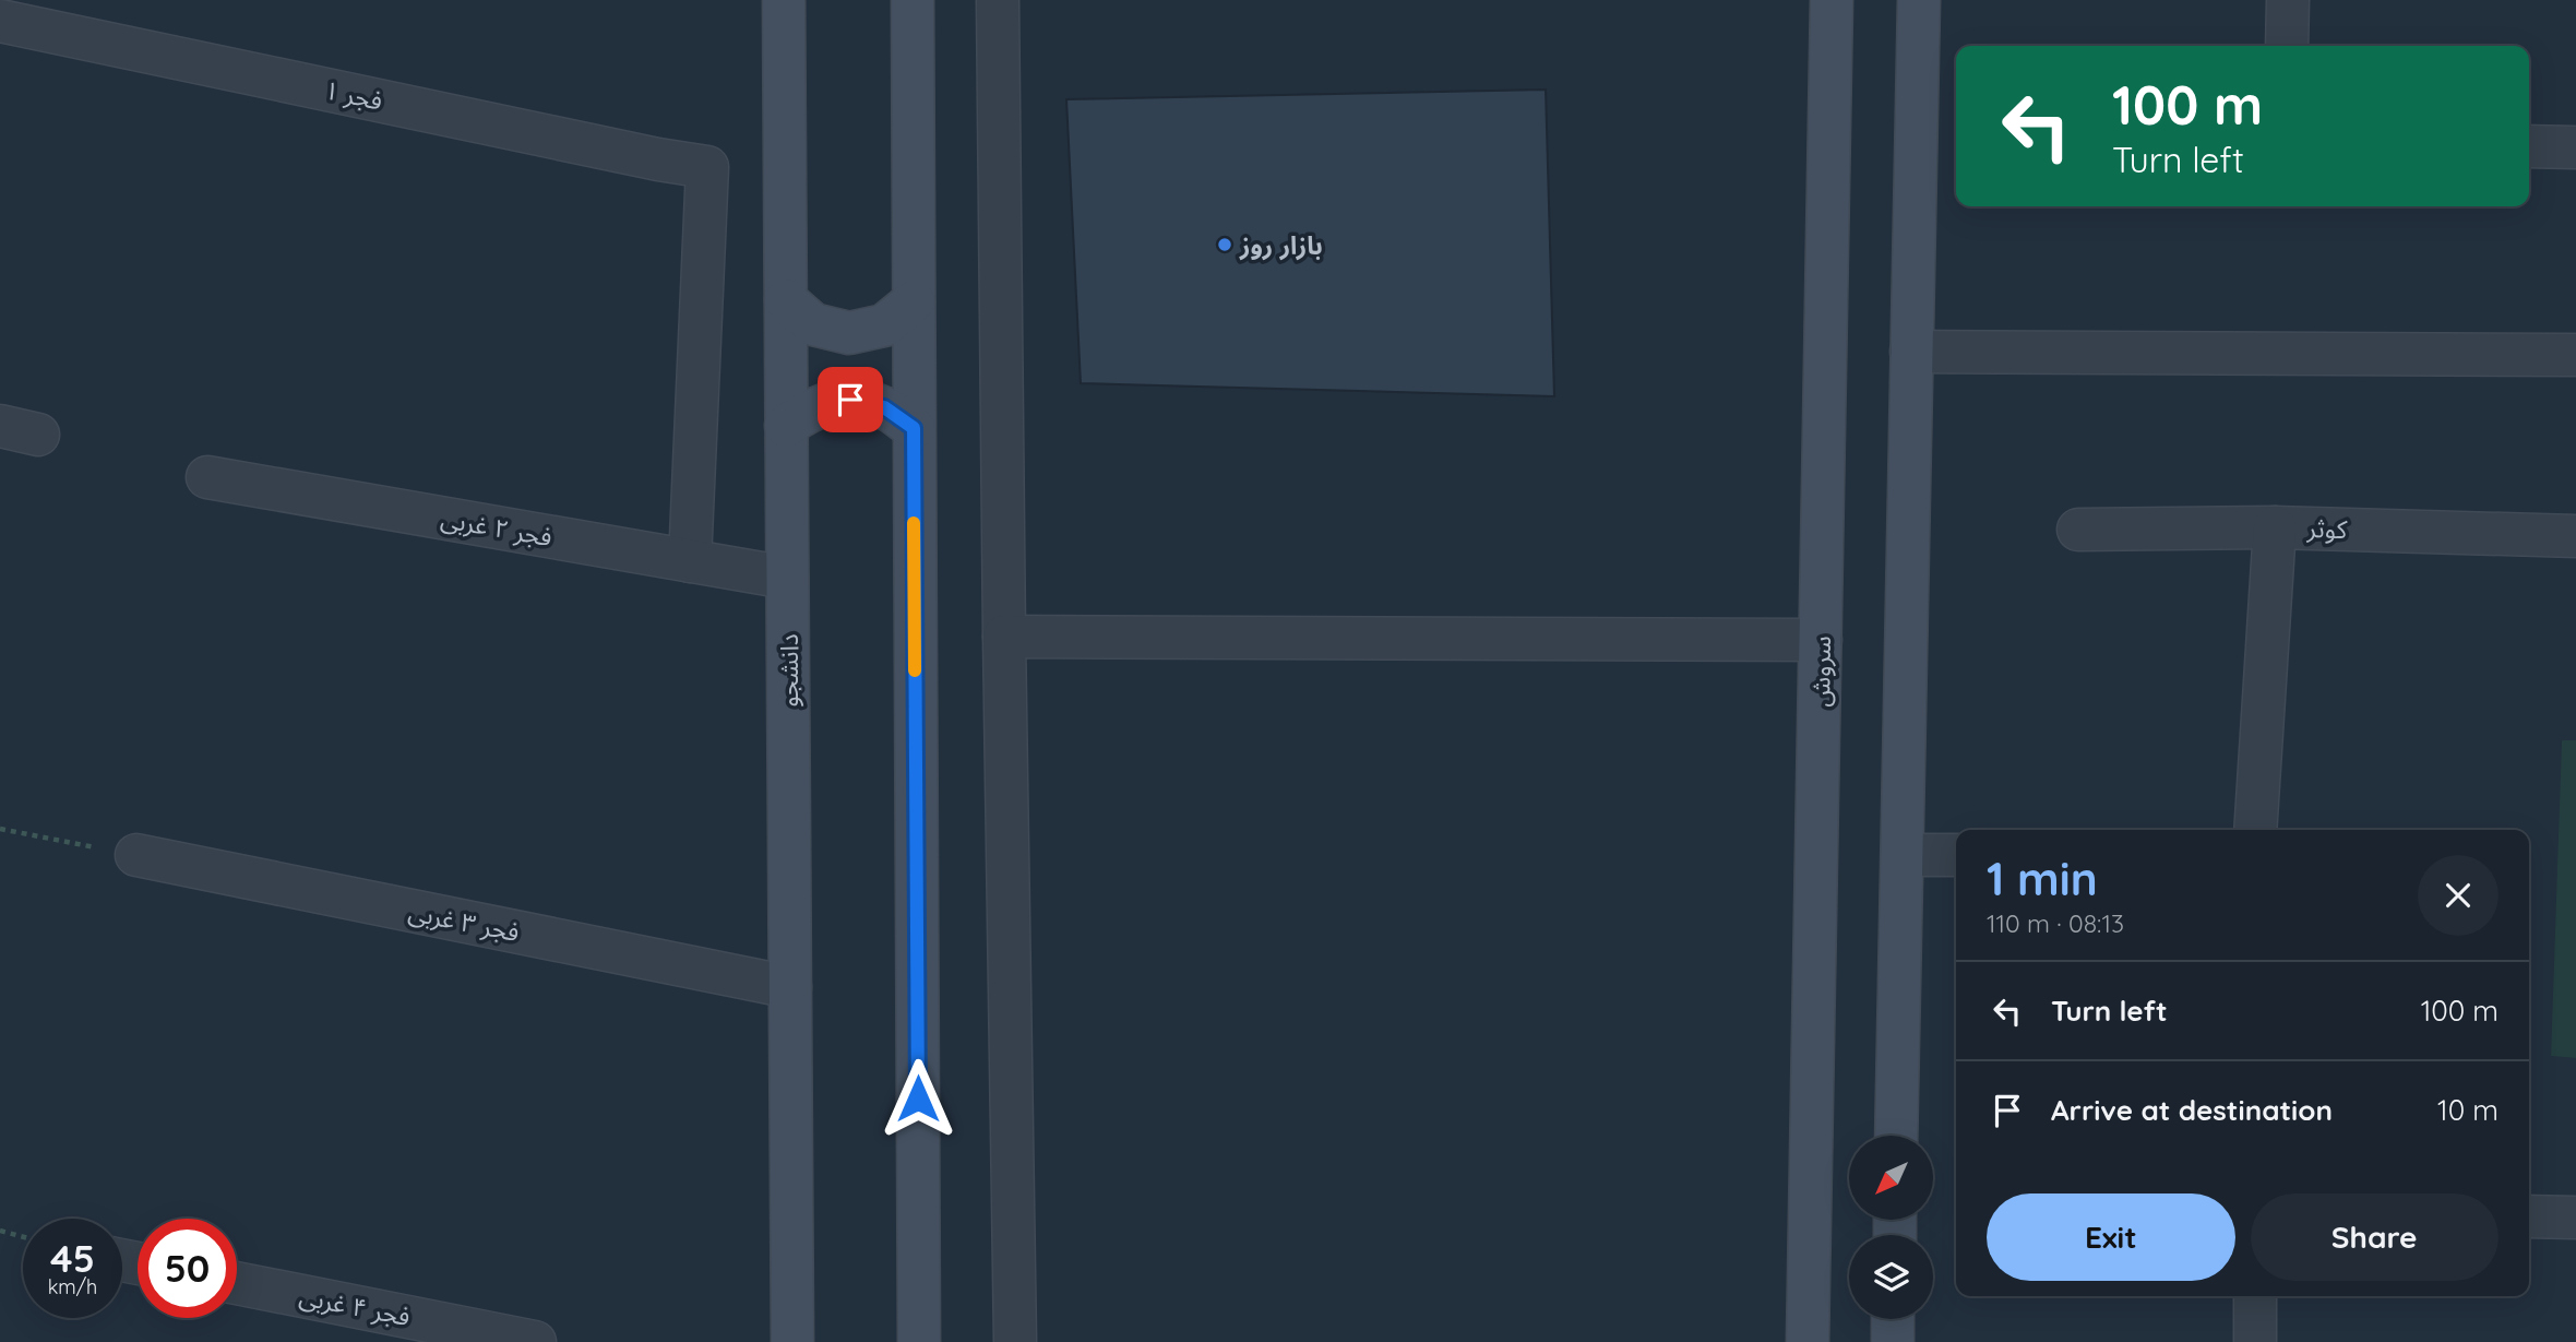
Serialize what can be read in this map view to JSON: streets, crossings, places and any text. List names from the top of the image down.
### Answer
{
  "streets": {
    "main road": ["دانشجو", "سروش"],
    "street": [
      "فجر ۱",
      "فجر ۲ غربی",
      "کوثر",
      "فجر ۳ غربی",
      "فجر ۴ غربی"
    ]
  },
  "crossings": [
    ["فجر ۱", "فجر ۲ غربی"],
    ["فجر ۲ غربی", "دانشجو"],
    ["دانشجو", "فجر ۳ غربی"]
  ],
  "places": ["بازار روز"],
  "north": "bottom left",
  "page": {
    "turn": ["100 m", "Turn left"],
    "heading": ["1 min", "110 m · 08:13"],
    "list": [
      {
        "name": "Turn left",
        "value": "100 m"
      },
      {
        "name": "Arrive at destination",
        "value": "10 m"
      }
    ],
    "buttons": ["Exit", "Share"],
    "speed": "45 km/h",
    "limit": "50"
  }
}
